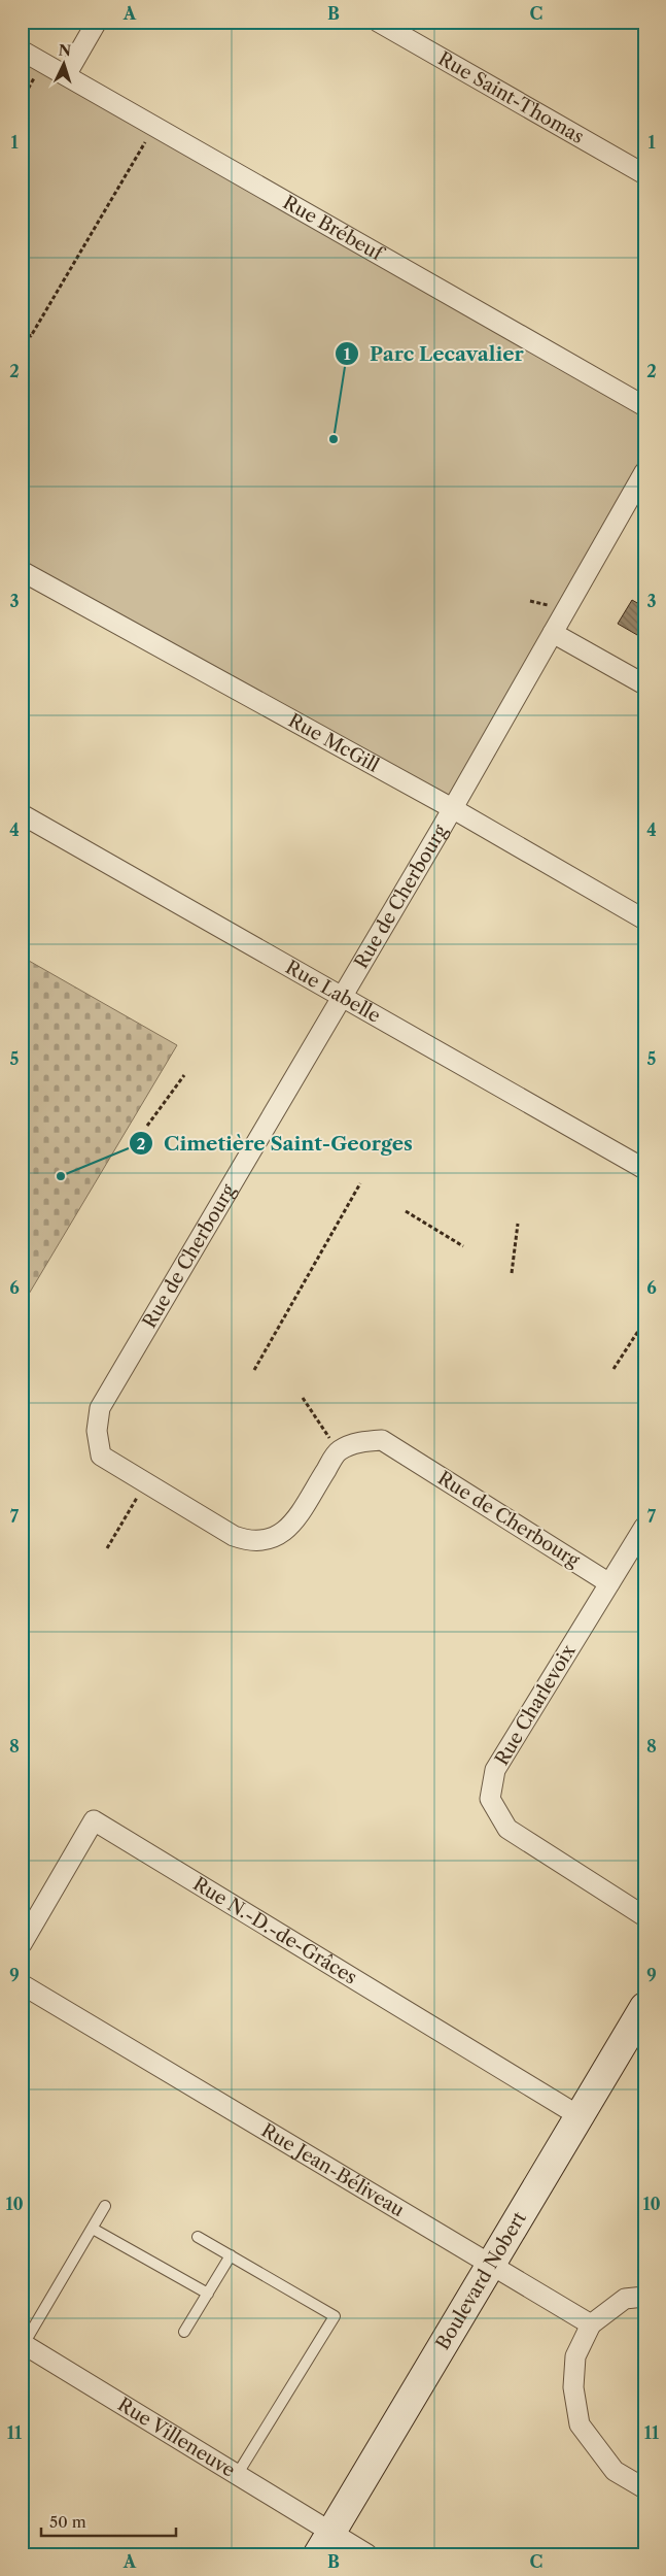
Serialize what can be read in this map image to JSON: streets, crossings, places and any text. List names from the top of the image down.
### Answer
{
  "streets": {
    "street": [
      "Rue Saint-Thomas",
      "Rue Brébeuf",
      "Rue McGill",
      "Rue de Cherbourg",
      "Rue Labelle",
      "Rue Charlevoix",
      "Rue N.-D.-de-Grâces",
      "Rue Jean-Béliveau",
      "Boulevard Nobert",
      "Rue Villeneuve"
    ]
  },
  "crossings": [
    ["Rue McGill", "Rue de Cherbourg"],
    ["Rue de Cherbourg", "Rue Labelle"],
    ["Rue de Cherbourg", "Rue Charlevoix"],
    ["Rue N.-D.-de-Grâces", "Boulevard Nobert"],
    ["Rue Jean-Béliveau", "Boulevard Nobert"],
    ["Boulevard Nobert", "Rue Villeneuve"]
  ],
  "places": ["Parc Lecavalier", "Cimetière Saint-Georges"],
  "scale_bar": "50 m",
  "north": "top",
  "grid": {
    "columns": ["A", "B", "C"],
    "rows": [
      "1",
      "2",
      "3",
      "4",
      "5",
      "6",
      "7",
      "8",
      "9",
      "10",
      "11"
    ]
  }
}
